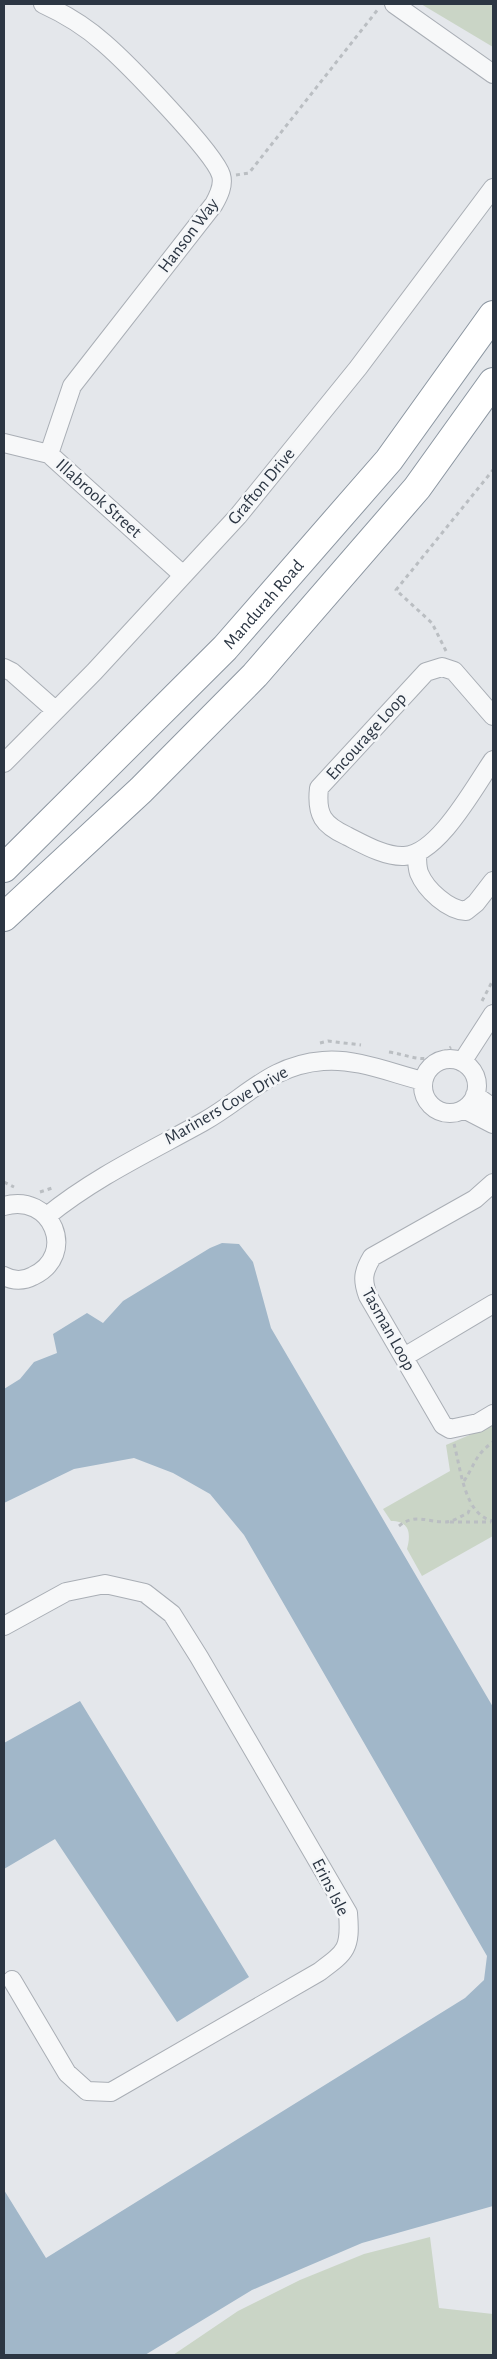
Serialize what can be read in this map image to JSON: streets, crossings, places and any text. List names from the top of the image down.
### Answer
{
  "streets": {
    "highway": ["Mandurah Road"],
    "street": [
      "Hanson Way",
      "Grafton Drive",
      "Illabrook Street",
      "Encourage Loop",
      "Mariners Cove Drive",
      "Tasman Loop",
      "Erins Isle"
    ]
  },
  "crossings": [
    ["Hanson Way", "Illabrook Street"],
    ["Grafton Drive", "Illabrook Street"]
  ]
}
